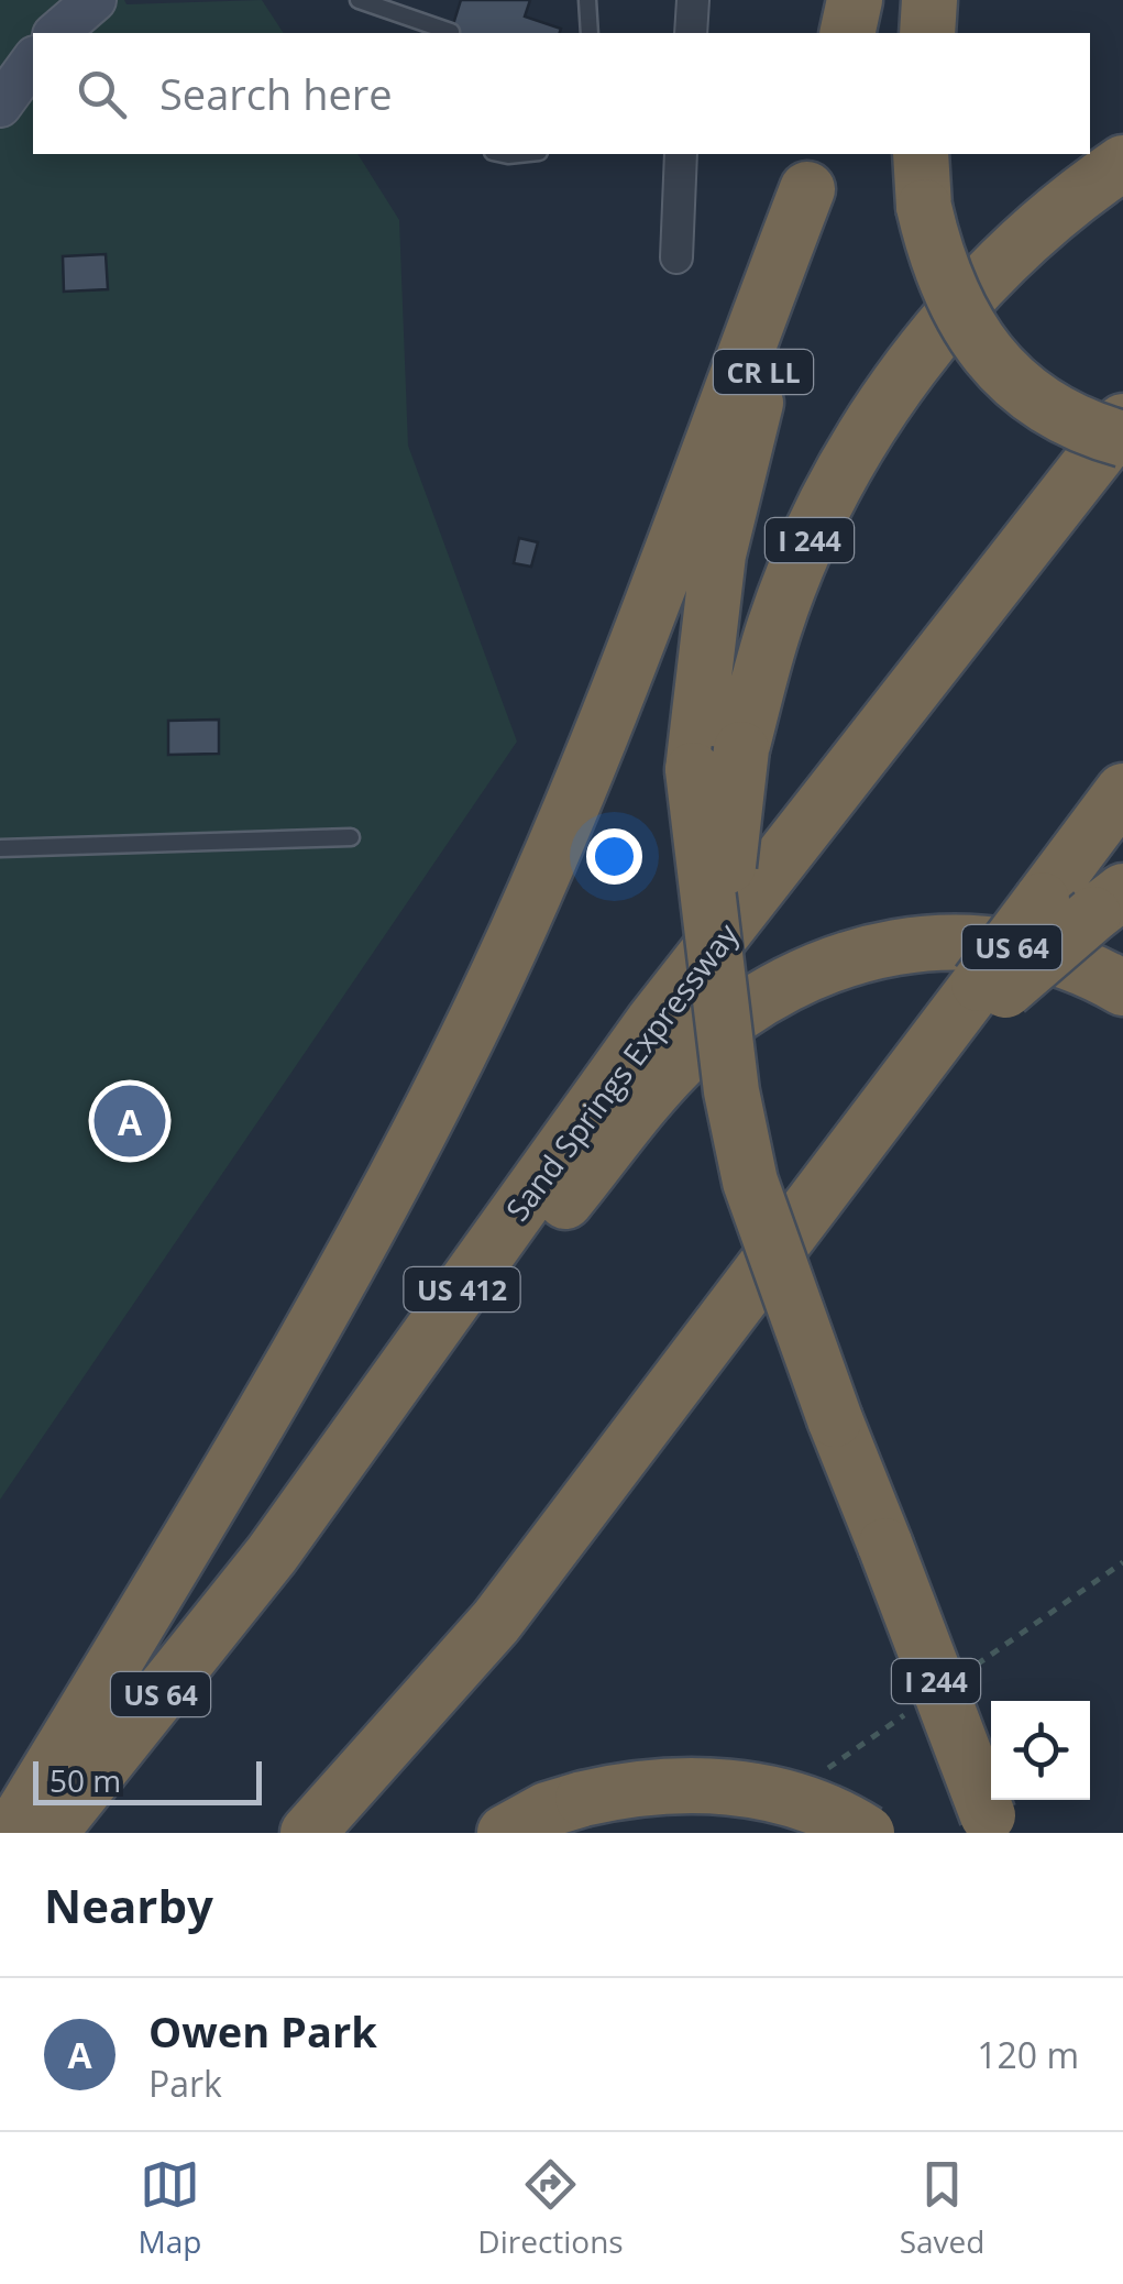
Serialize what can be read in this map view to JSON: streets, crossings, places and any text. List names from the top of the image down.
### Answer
{
  "streets": {
    "highway": [
      "CR LL",
      "I 244",
      "US 64",
      "Sand Springs Expressway",
      "US 412"
    ]
  },
  "crossings": [
    ["CR LL", "I 244"],
    ["US 64", "Sand Springs Expressway"]
  ],
  "scale_bar": "50 m",
  "page": {
    "search": "Search here",
    "pins": "A",
    "scale": "50 m",
    "heading": "Nearby",
    "list": [
      {
        "mark": "A",
        "name": "Owen Park",
        "note": "Park",
        "value": "120 m"
      }
    ],
    "nav": ["Map", "Directions", "Saved"]
  }
}
